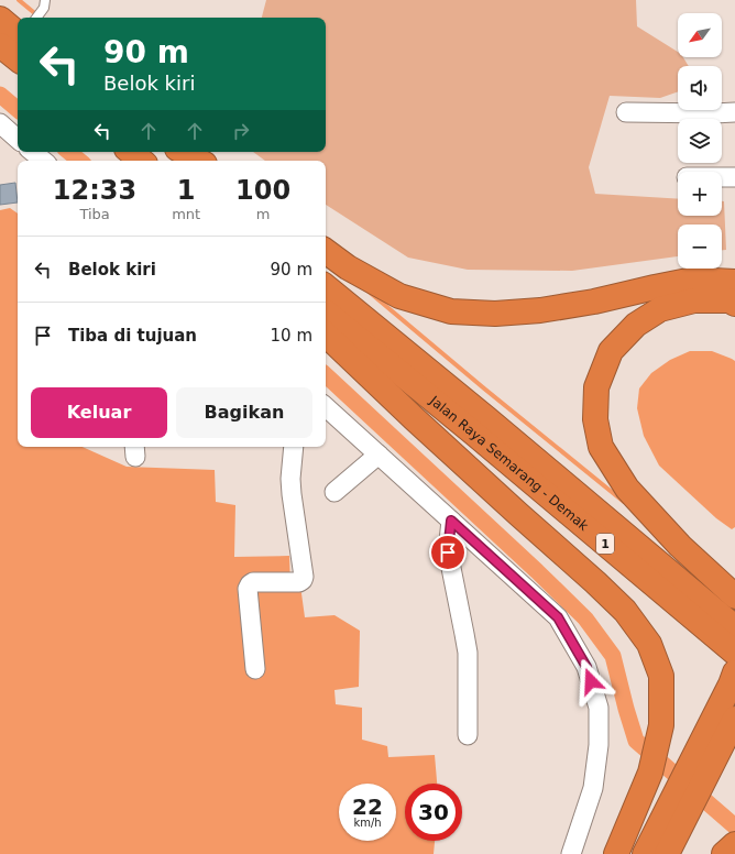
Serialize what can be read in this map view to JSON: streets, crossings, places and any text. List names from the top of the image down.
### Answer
{
  "streets": {
    "highway": ["Jalan Raya Semarang - Demak", "1"]
  },
  "north": "bottom left",
  "page": {
    "map_buttons": ["+", "−"],
    "turn": ["90 m", "Belok kiri"],
    "eta": [
      "12:33",
      "Tiba",
      "1",
      "mnt",
      "100",
      "m"
    ],
    "list": [
      {
        "name": "Belok kiri",
        "value": "90 m"
      },
      {
        "name": "Tiba di tujuan",
        "value": "10 m"
      }
    ],
    "buttons": ["Keluar", "Bagikan"],
    "speed": "22 km/h",
    "limit": "30"
  }
}
